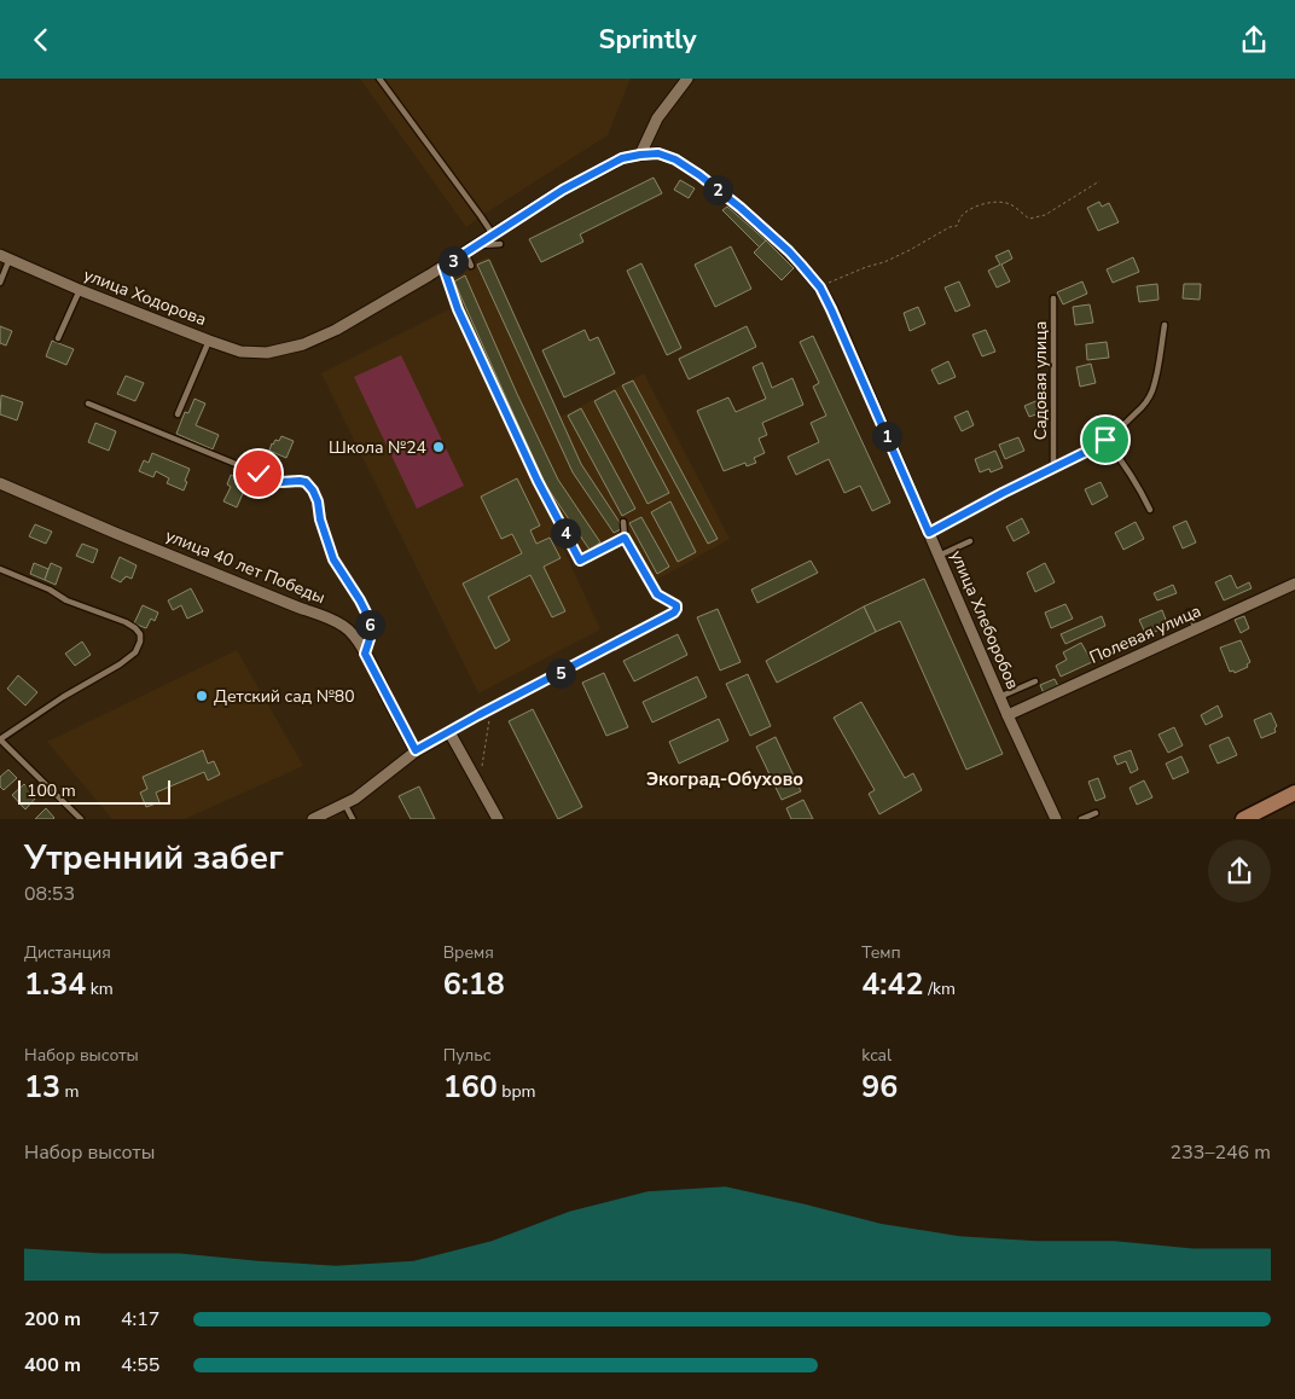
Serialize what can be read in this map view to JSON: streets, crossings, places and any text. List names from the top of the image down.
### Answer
{
  "streets": {
    "street": [
      "улица Ходорова",
      "улица 40 лет Победы",
      "улица Хлеборобов",
      "Полевая улица"
    ],
    "lane": ["Садовая улица"]
  },
  "crossings": [
    ["улица Ходорова", "улица Хлеборобов"],
    ["улица Хлеборобов", "Полевая улица"]
  ],
  "districts": ["Экоград-Обухово"],
  "places": ["Школа №24", "Детский сад №80"],
  "scale_bar": "100 m",
  "page": {
    "header": "Sprintly",
    "pins": [
      "2",
      "3",
      "1",
      "4",
      "6",
      "5"
    ],
    "scale": "100 m",
    "heading": ["Утренний забег", "08:53"],
    "stats": [
      ["Дистанция", "1.34 km"],
      ["Время", "6:18"],
      ["Темп", "4:42 /km"],
      ["Набор высоты", "13 m"],
      ["Пульс", "160 bpm"],
      ["kcal", "96"]
    ],
    "chart": ["Набор высоты", "233–246 m"],
    "list": [
      {
        "name": "200 m",
        "note": "4:17"
      },
      {
        "name": "400 m",
        "note": "4:55"
      }
    ]
  }
}
